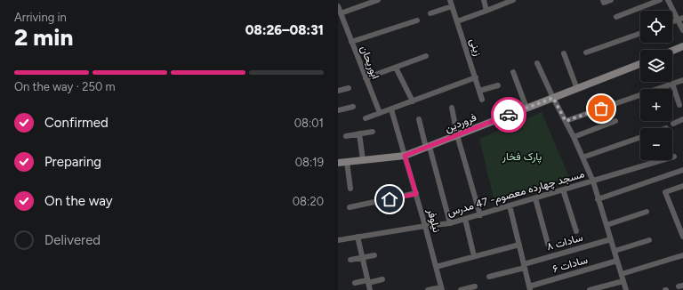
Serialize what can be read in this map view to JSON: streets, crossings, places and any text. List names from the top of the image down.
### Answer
{
  "streets": {
    "street": [
      "زینی",
      "ابوریحان",
      "فروردین",
      "مسجد چهارده معصوم- 47 مدرس",
      "نیلوفر",
      "سادات ۸",
      "سادات ۶"
    ]
  },
  "crossings": [
    ["فروردین", "نیلوفر"],
    ["مسجد چهارده معصوم- 47 مدرس", "نیلوفر"]
  ],
  "parks": ["پارک فخار"],
  "page": {
    "heading": ["2 min", "Arriving in", "08:26–08:31"],
    "map_buttons": ["+", "−"],
    "bar": "On the way · 250 m",
    "list": [
      ["Confirmed", "08:01"],
      ["Preparing", "08:19"],
      ["On the way", "08:20"],
      "Delivered"
    ]
  }
}
